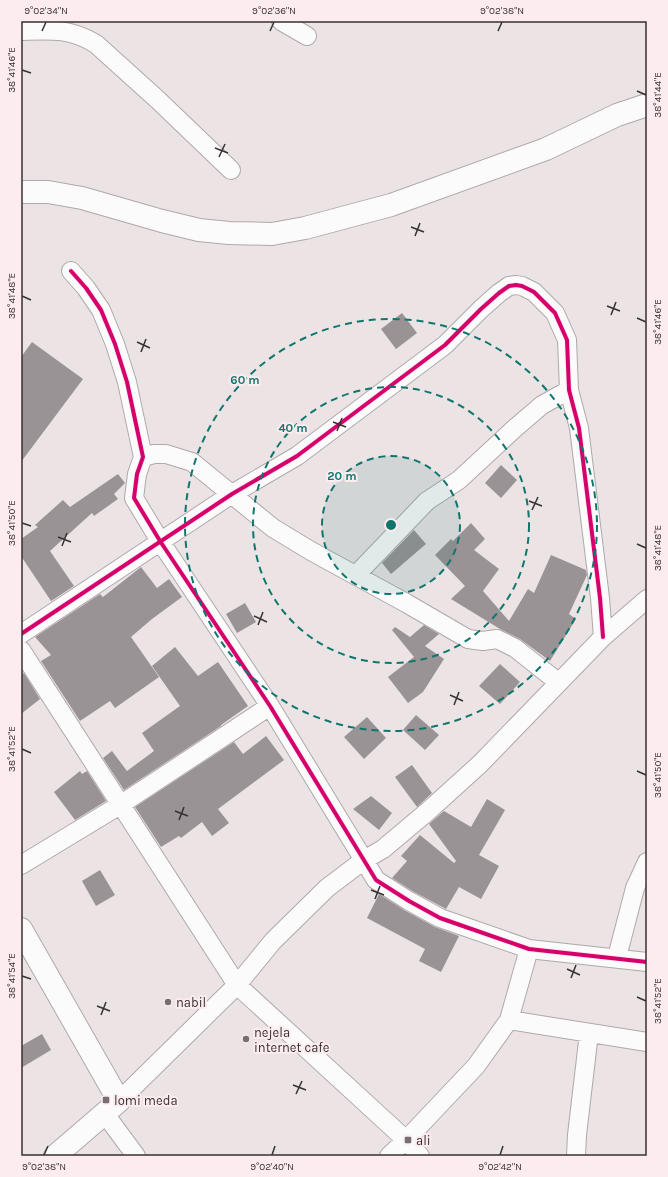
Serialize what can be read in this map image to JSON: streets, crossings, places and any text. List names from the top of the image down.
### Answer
{
  "places": {
    "other": ["nabil", "nejela internet cafe"],
    "transit": ["lomi meda", "ali"]
  },
  "coordinates": [
    "9°02'34\"N",
    "9°02'36\"N",
    "9°02'38\"N",
    "38°41'46\"E",
    "38°41'44\"E",
    "38°41'48\"E",
    "38°41'50\"E",
    "38°41'52\"E",
    "38°41'54\"E",
    "9°02'40\"N",
    "9°02'42\"N"
  ],
  "rings": ["60 m", "40 m", "20 m"]
}
